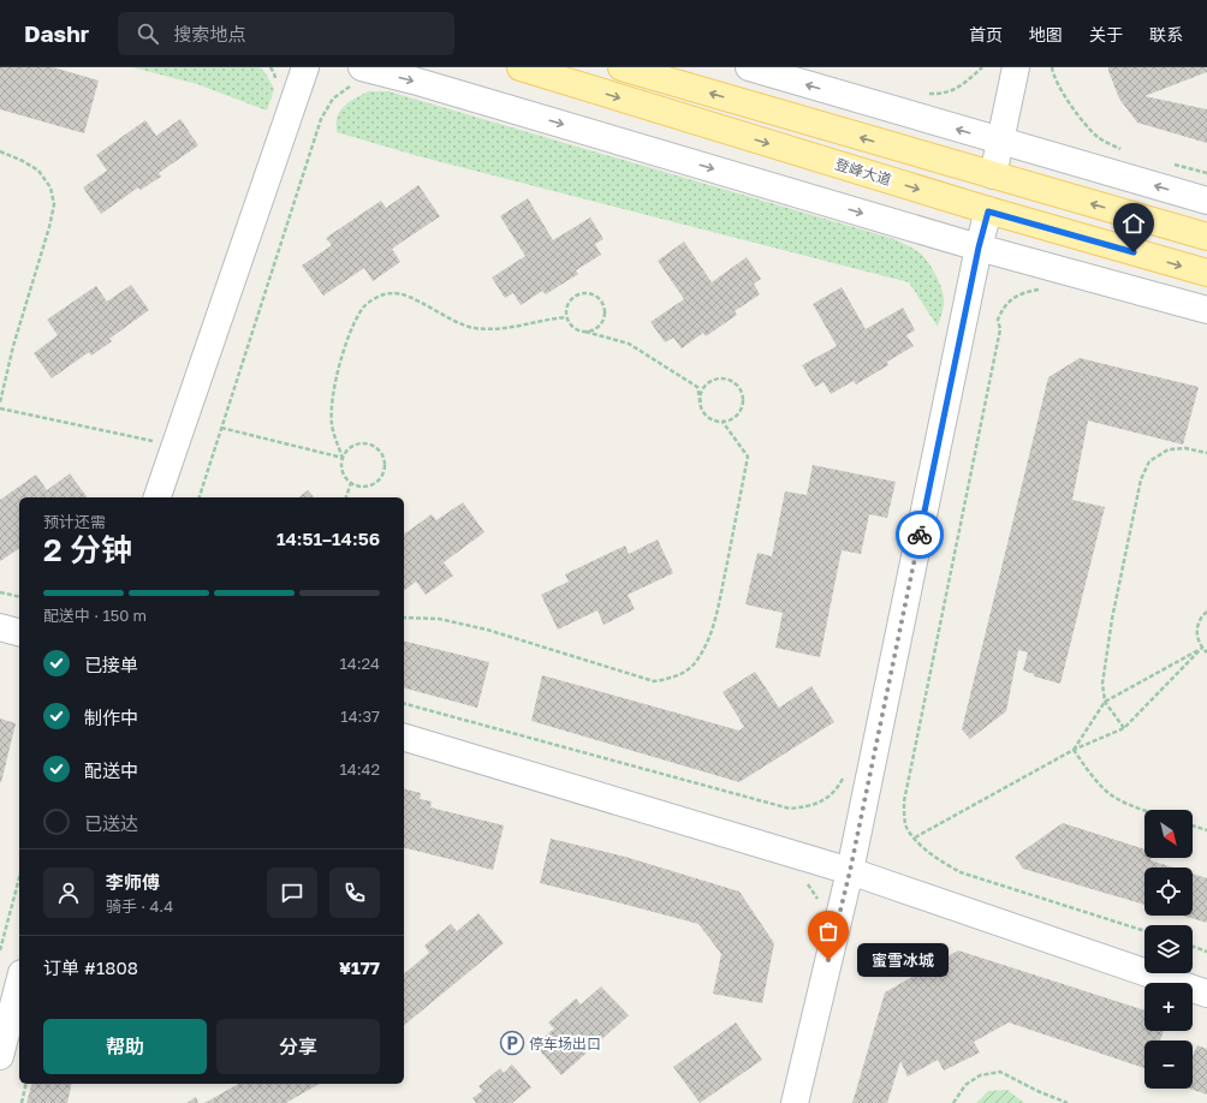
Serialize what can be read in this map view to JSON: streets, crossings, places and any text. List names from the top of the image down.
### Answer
{
  "streets": {
    "main road": ["登峰大道"]
  },
  "places": {
    "other": ["蜜雪冰城"],
    "parking": ["停车场出口"]
  },
  "north": "bottom right",
  "page": {
    "header": "Dashr",
    "search": "搜索地点",
    "nav": [
      "首页",
      "地图",
      "关于",
      "联系"
    ],
    "heading": ["2 分钟", "预计还需", "14:51–14:56"],
    "panel": [
      "李师傅",
      "骑手 · 4.4",
      "订单 #1808",
      "¥177"
    ],
    "bar": "配送中 · 150 m",
    "list": [
      ["已接单", "14:24"],
      ["制作中", "14:37"],
      ["配送中", "14:42"],
      "已送达"
    ],
    "map_buttons": ["+", "−"],
    "bubble": "蜜雪冰城",
    "buttons": ["帮助", "分享"]
  }
}
